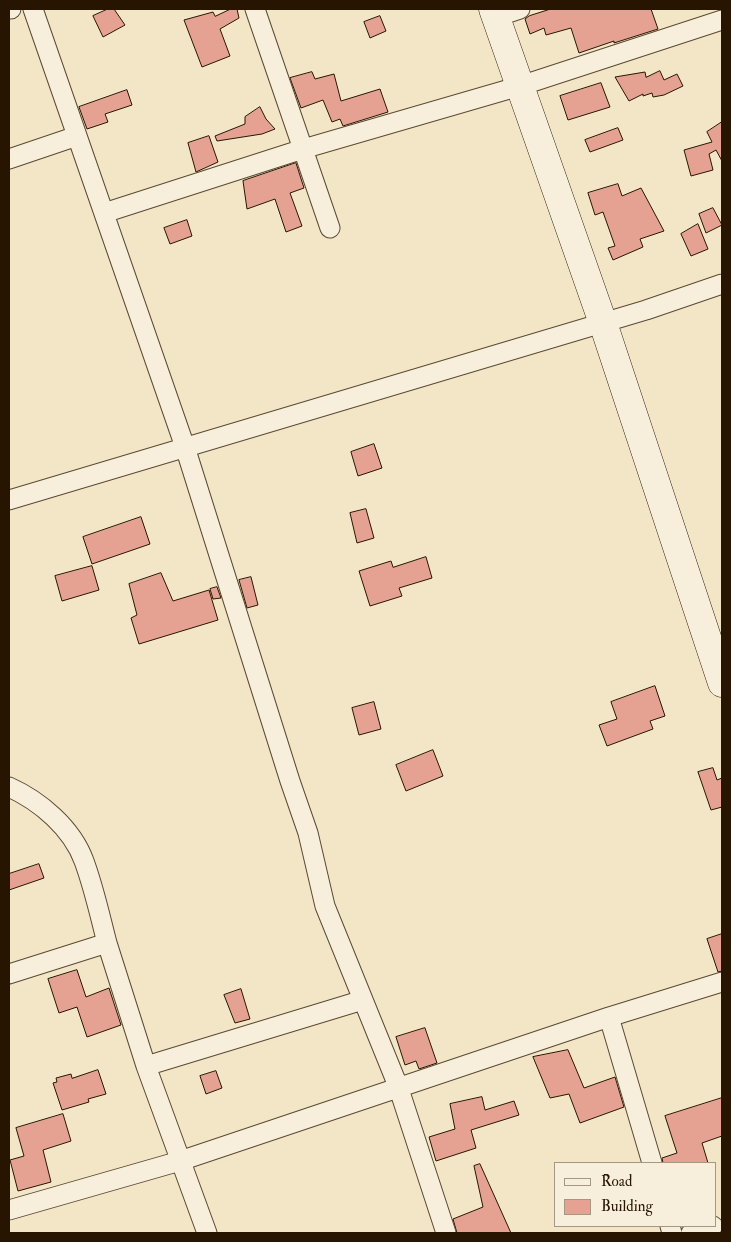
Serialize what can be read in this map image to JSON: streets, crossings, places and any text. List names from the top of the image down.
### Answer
{
  "legend": ["Road", "Building"]
}
